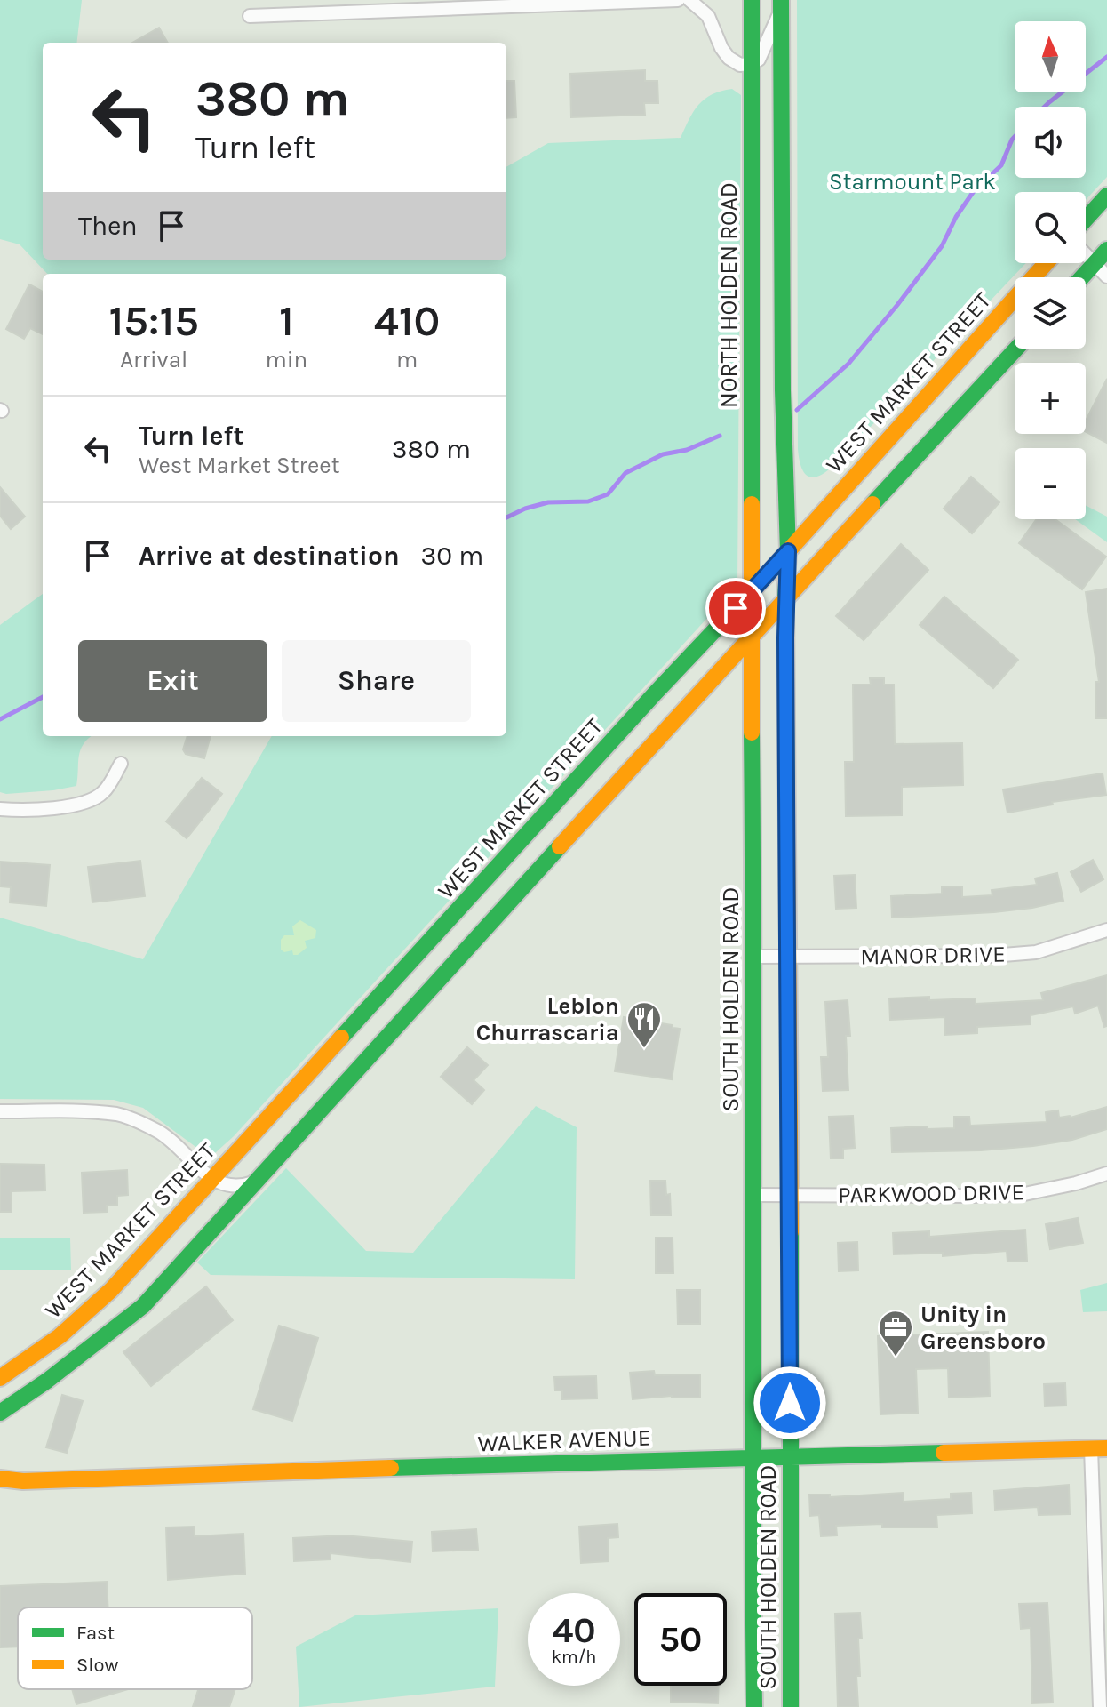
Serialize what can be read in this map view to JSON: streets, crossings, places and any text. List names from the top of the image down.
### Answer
{
  "streets": {
    "main road": [
      "NORTH HOLDEN ROAD",
      "WEST MARKET STREET",
      "SOUTH HOLDEN ROAD",
      "WALKER AVENUE"
    ],
    "street": ["MANOR DRIVE", "PARKWOOD DRIVE"]
  },
  "crossings": [
    ["NORTH HOLDEN ROAD", "WEST MARKET STREET"],
    ["NORTH HOLDEN ROAD", "SOUTH HOLDEN ROAD"],
    ["WEST MARKET STREET", "SOUTH HOLDEN ROAD"],
    ["MANOR DRIVE", "SOUTH HOLDEN ROAD"],
    ["SOUTH HOLDEN ROAD", "PARKWOOD DRIVE"],
    ["SOUTH HOLDEN ROAD", "WALKER AVENUE"]
  ],
  "parks": ["Starmount Park"],
  "places": {
    "restaurant": ["Leblon Churrascaria"],
    "office": ["Unity in Greensboro"]
  },
  "legend": ["Fast", "Slow"],
  "north": "top",
  "page": {
    "map_buttons": ["+", "−"],
    "turn": ["380 m", "Turn left"],
    "then": "Then",
    "eta": [
      "15:15",
      "Arrival",
      "1",
      "min",
      "410",
      "m"
    ],
    "list": [
      {
        "name": "Turn left",
        "note": "West Market Street",
        "value": "380 m"
      },
      {
        "name": "Arrive at destination",
        "value": "30 m"
      }
    ],
    "buttons": ["Exit", "Share"],
    "speed": "40 km/h",
    "limit": "50"
  }
}
